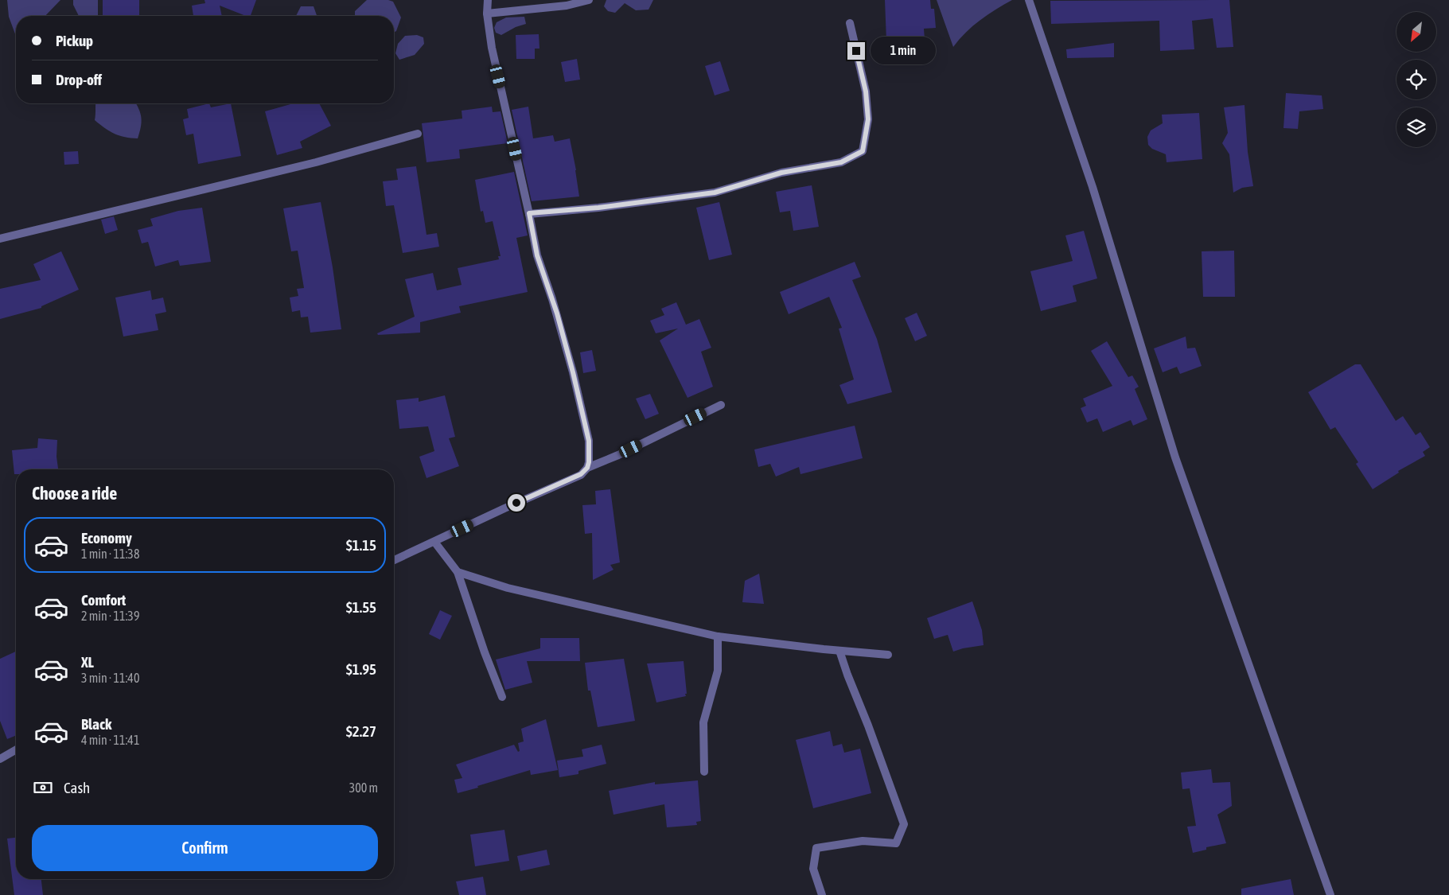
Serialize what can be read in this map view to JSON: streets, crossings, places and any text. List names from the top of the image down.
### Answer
{
  "north": "bottom left",
  "page": {
    "banner": ["Pickup", "Drop-off"],
    "bubble": "1 min",
    "heading": "Choose a ride",
    "list": [
      {
        "name": "Economy",
        "note": "1 min · 11:38",
        "value": "$1.15"
      },
      {
        "name": "Comfort",
        "note": "2 min · 11:39",
        "value": "$1.55"
      },
      {
        "name": "XL",
        "note": "3 min · 11:40",
        "value": "$1.95"
      },
      {
        "name": "Black",
        "note": "4 min · 11:41",
        "value": "$2.27"
      }
    ],
    "pay": ["Cash", "300 m"],
    "buttons": "Confirm"
  }
}
